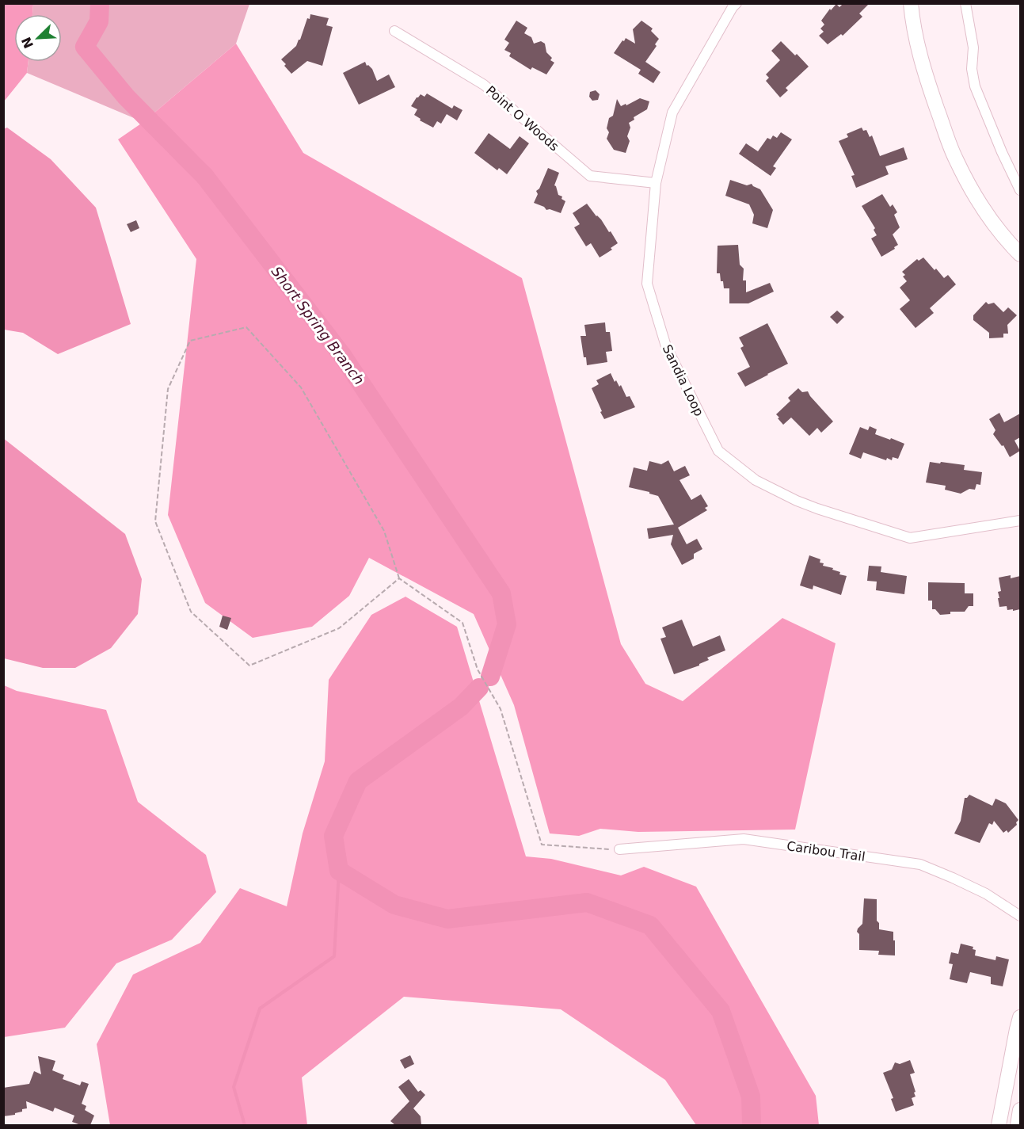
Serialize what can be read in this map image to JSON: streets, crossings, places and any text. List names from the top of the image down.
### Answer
{
  "streets": {
    "street": ["Point O Woods", "Sandia Loop", "Caribou Trail"]
  },
  "crossings": [
    ["Point O Woods", "Sandia Loop"]
  ],
  "water": ["Short Spring Branch"],
  "north": "bottom left"
}
